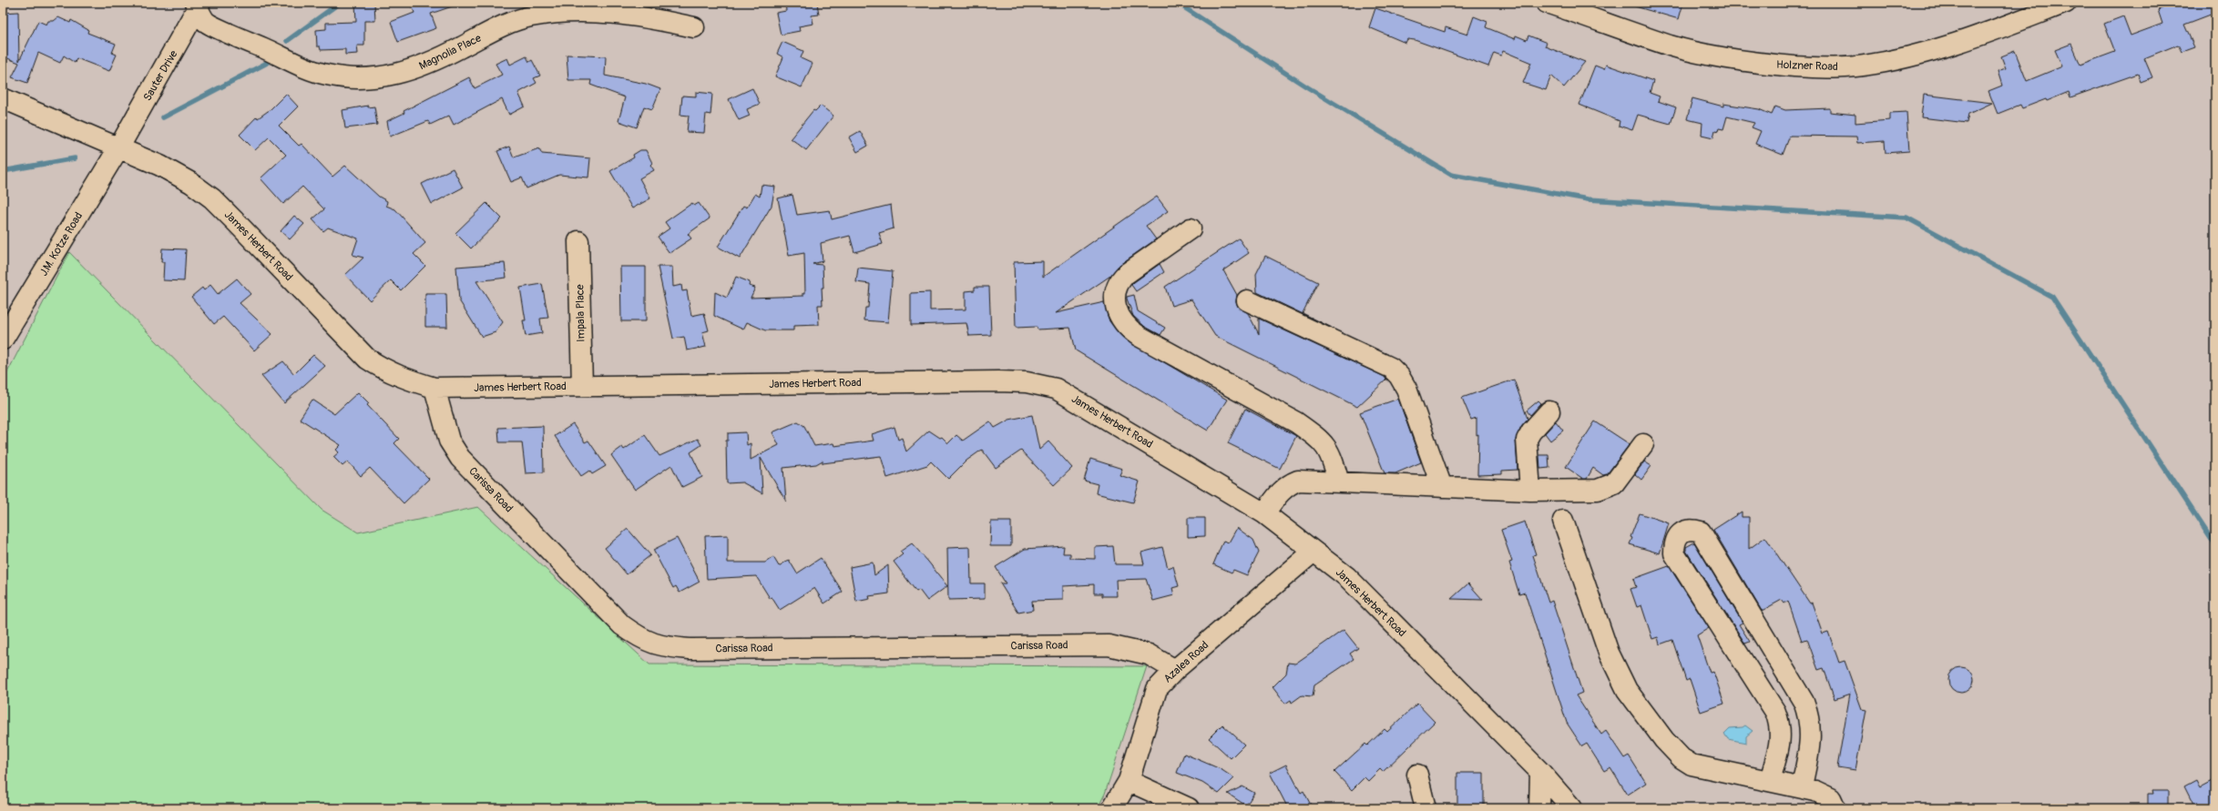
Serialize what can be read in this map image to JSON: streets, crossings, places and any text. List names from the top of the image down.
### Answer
{
  "streets": {
    "street": [
      "Magnolia Place",
      "Holzner Road",
      "Sauter Drive",
      "J.M. Kotze Road",
      "James Herbert Road",
      "Impala Place",
      "Carissa Road",
      "Azalea Road"
    ]
  },
  "crossings": [
    ["Magnolia Place", "Sauter Drive"],
    ["Sauter Drive", "J.M. Kotze Road"],
    ["Sauter Drive", "James Herbert Road"],
    ["J.M. Kotze Road", "James Herbert Road"],
    ["James Herbert Road", "Impala Place"],
    ["James Herbert Road", "Carissa Road"],
    ["James Herbert Road", "Azalea Road"],
    ["Carissa Road", "Azalea Road"]
  ]
}
